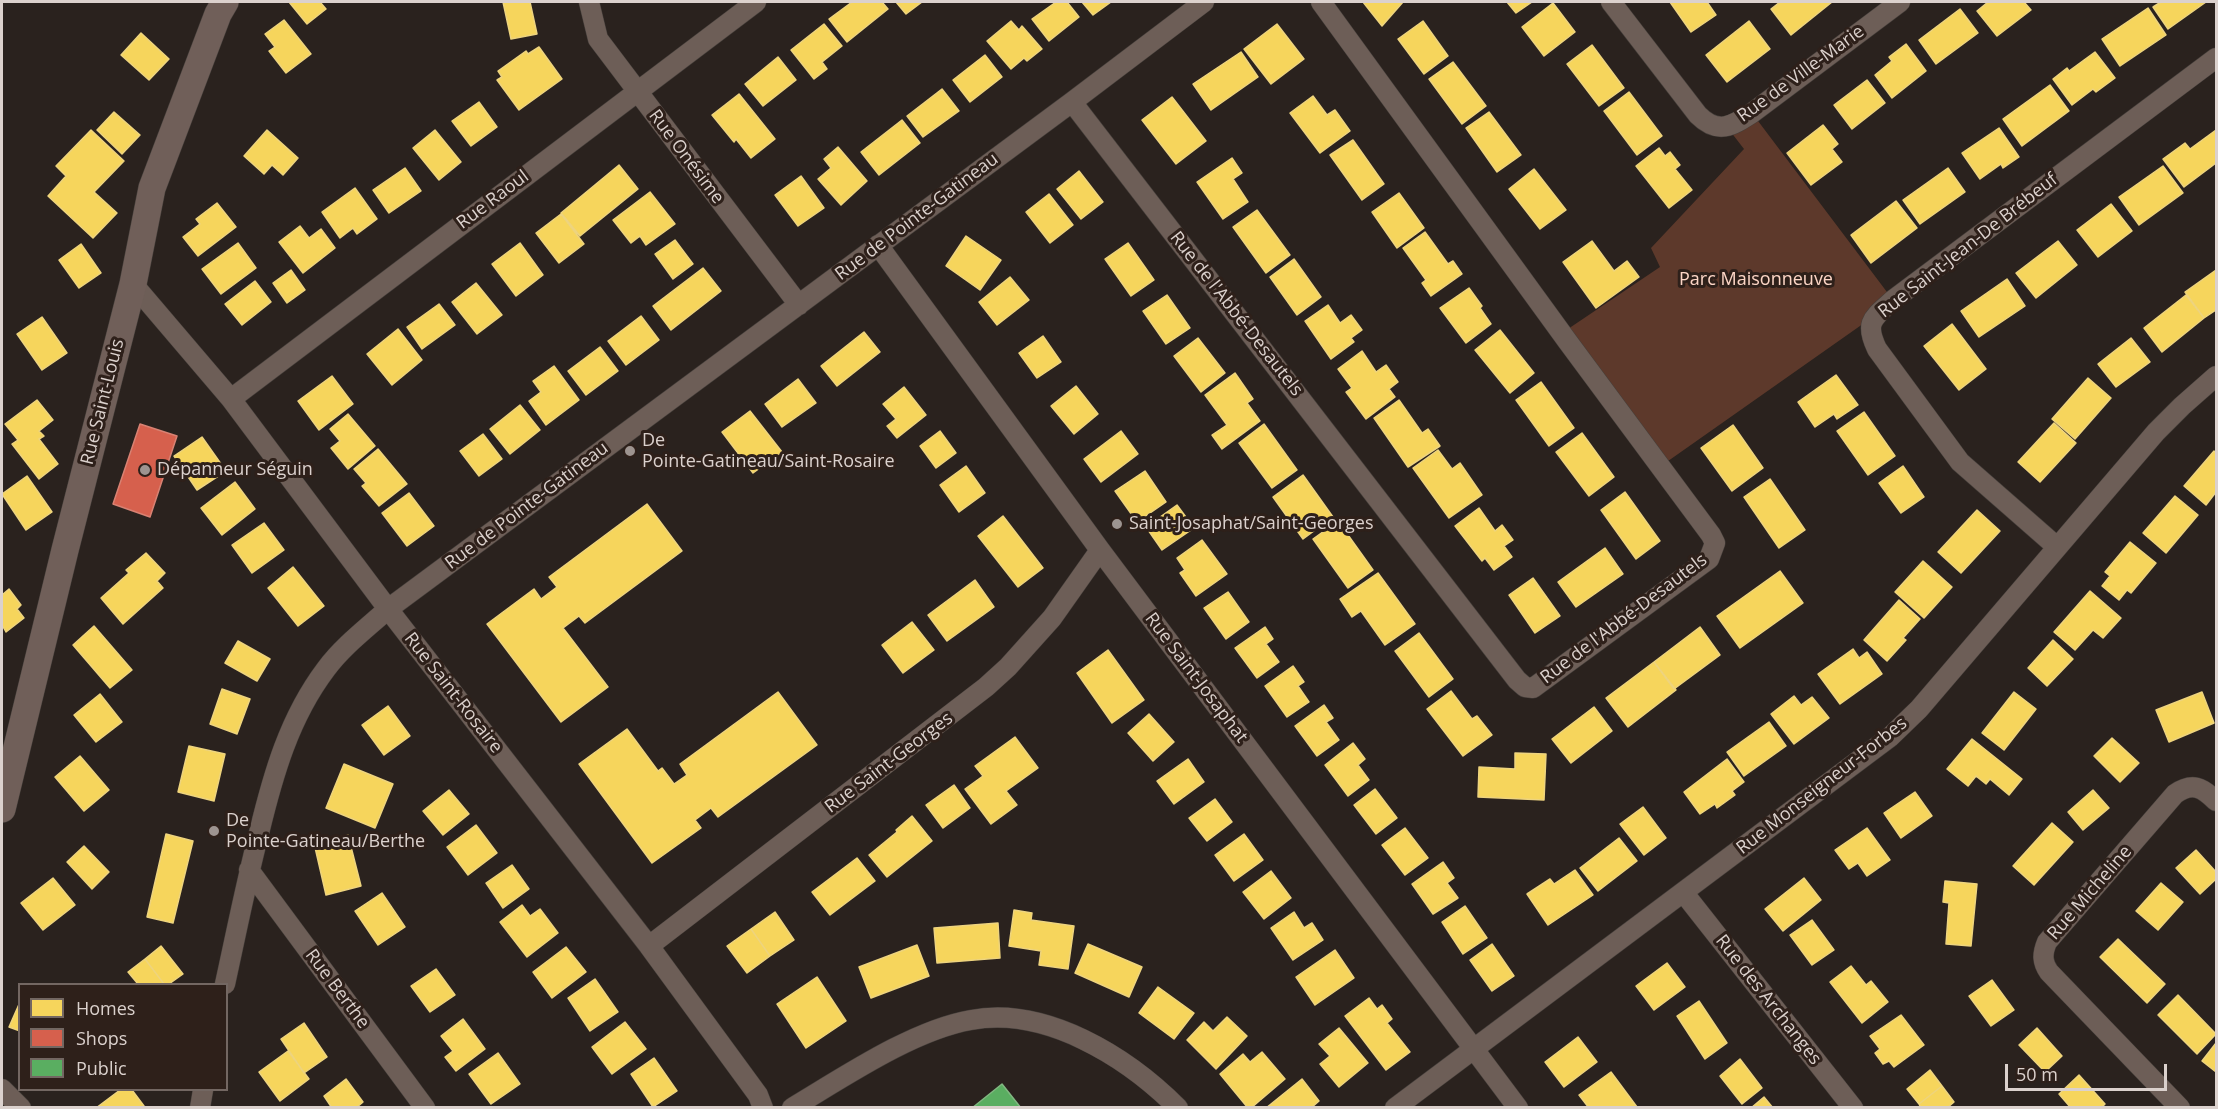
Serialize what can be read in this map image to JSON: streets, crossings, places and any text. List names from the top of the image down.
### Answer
{
  "streets": {
    "street": [
      "Rue de Ville-Marie",
      "Rue Onésime",
      "Rue Raoul",
      "Rue de Pointe-Gatineau",
      "Rue Saint-Jean-De Brébeuf",
      "Rue de l'Abbé-Desautels",
      "Rue Saint-Louis",
      "Rue Saint-Josaphat",
      "Rue Saint-Rosaire",
      "Rue Saint-Georges",
      "Rue Monseigneur-Forbes",
      "Rue Micheline",
      "Rue Berthe",
      "Rue des Archanges"
    ]
  },
  "crossings": [
    ["Rue Onésime", "Rue Raoul"],
    ["Rue Onésime", "Rue de Pointe-Gatineau"],
    ["Rue Raoul", "Rue Saint-Rosaire"],
    ["Rue de Pointe-Gatineau", "Rue de l'Abbé-Desautels"],
    ["Rue de Pointe-Gatineau", "Rue Saint-Josaphat"],
    ["Rue de Pointe-Gatineau", "Rue Saint-Rosaire"],
    ["Rue de Pointe-Gatineau", "Rue Berthe"],
    ["Rue Saint-Jean-De Brébeuf", "Rue Monseigneur-Forbes"],
    ["Rue Saint-Louis", "Rue Saint-Rosaire"],
    ["Rue Saint-Josaphat", "Rue Saint-Georges"],
    ["Rue Saint-Josaphat", "Rue Monseigneur-Forbes"],
    ["Rue Saint-Rosaire", "Rue Saint-Georges"],
    ["Rue Monseigneur-Forbes", "Rue des Archanges"]
  ],
  "parks": ["Parc Maisonneuve"],
  "places": [
    "De Pointe-Gatineau/Saint-Rosaire",
    "Dépanneur Séguin",
    "Saint-Josaphat/Saint-Georges",
    "De Pointe-Gatineau/Berthe"
  ],
  "legend": ["Homes", "Shops", "Public"],
  "scale_bar": "50 m"
}
